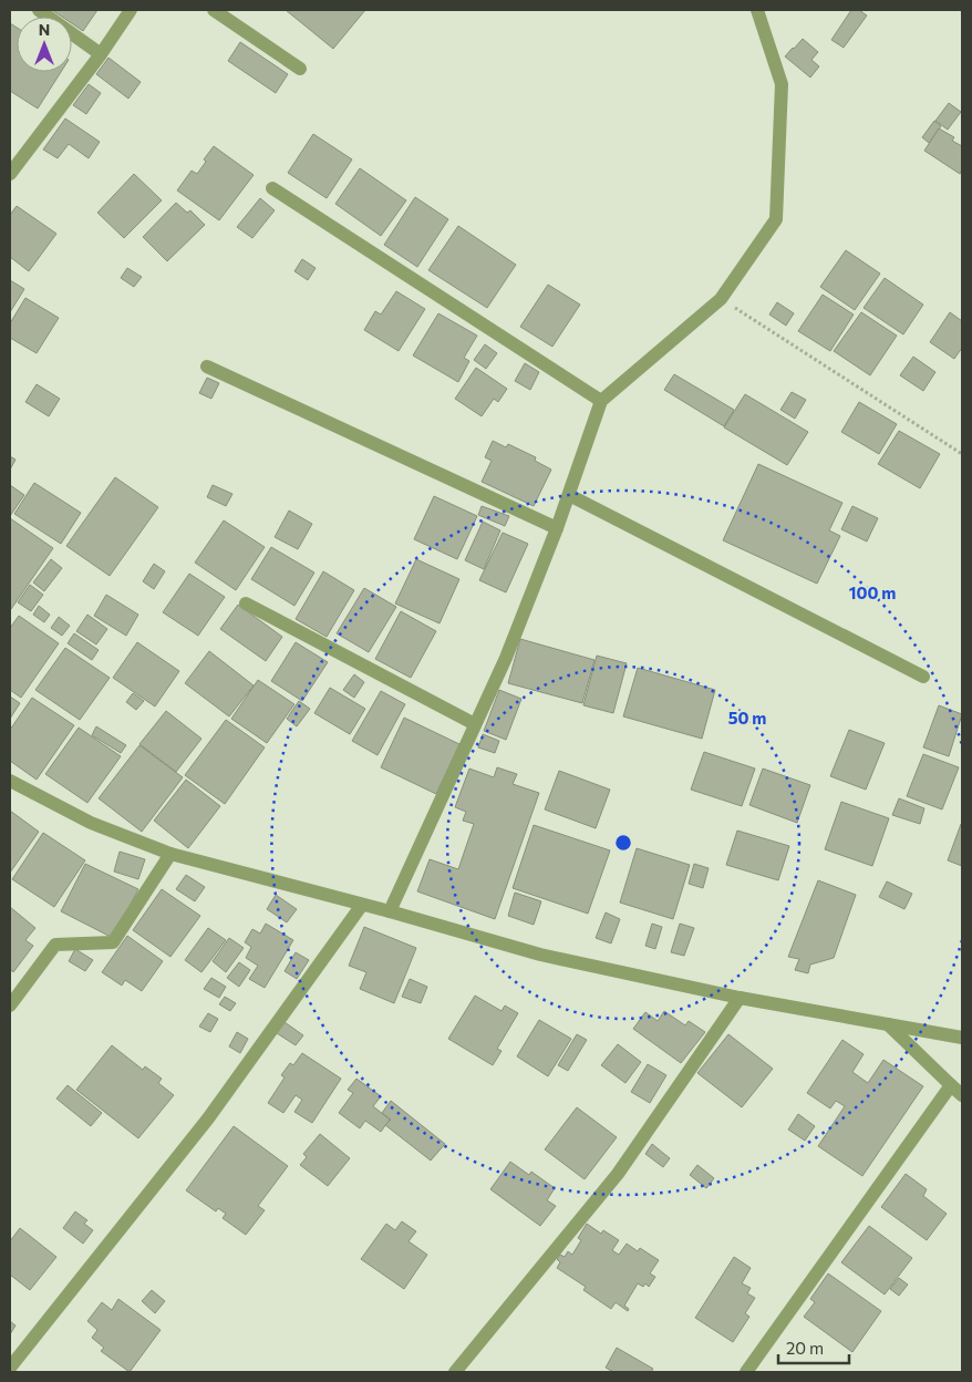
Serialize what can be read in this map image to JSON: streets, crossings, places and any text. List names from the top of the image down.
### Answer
{
  "scale_bar": "20 m",
  "north": "top",
  "rings": ["100 m", "50 m"]
}
